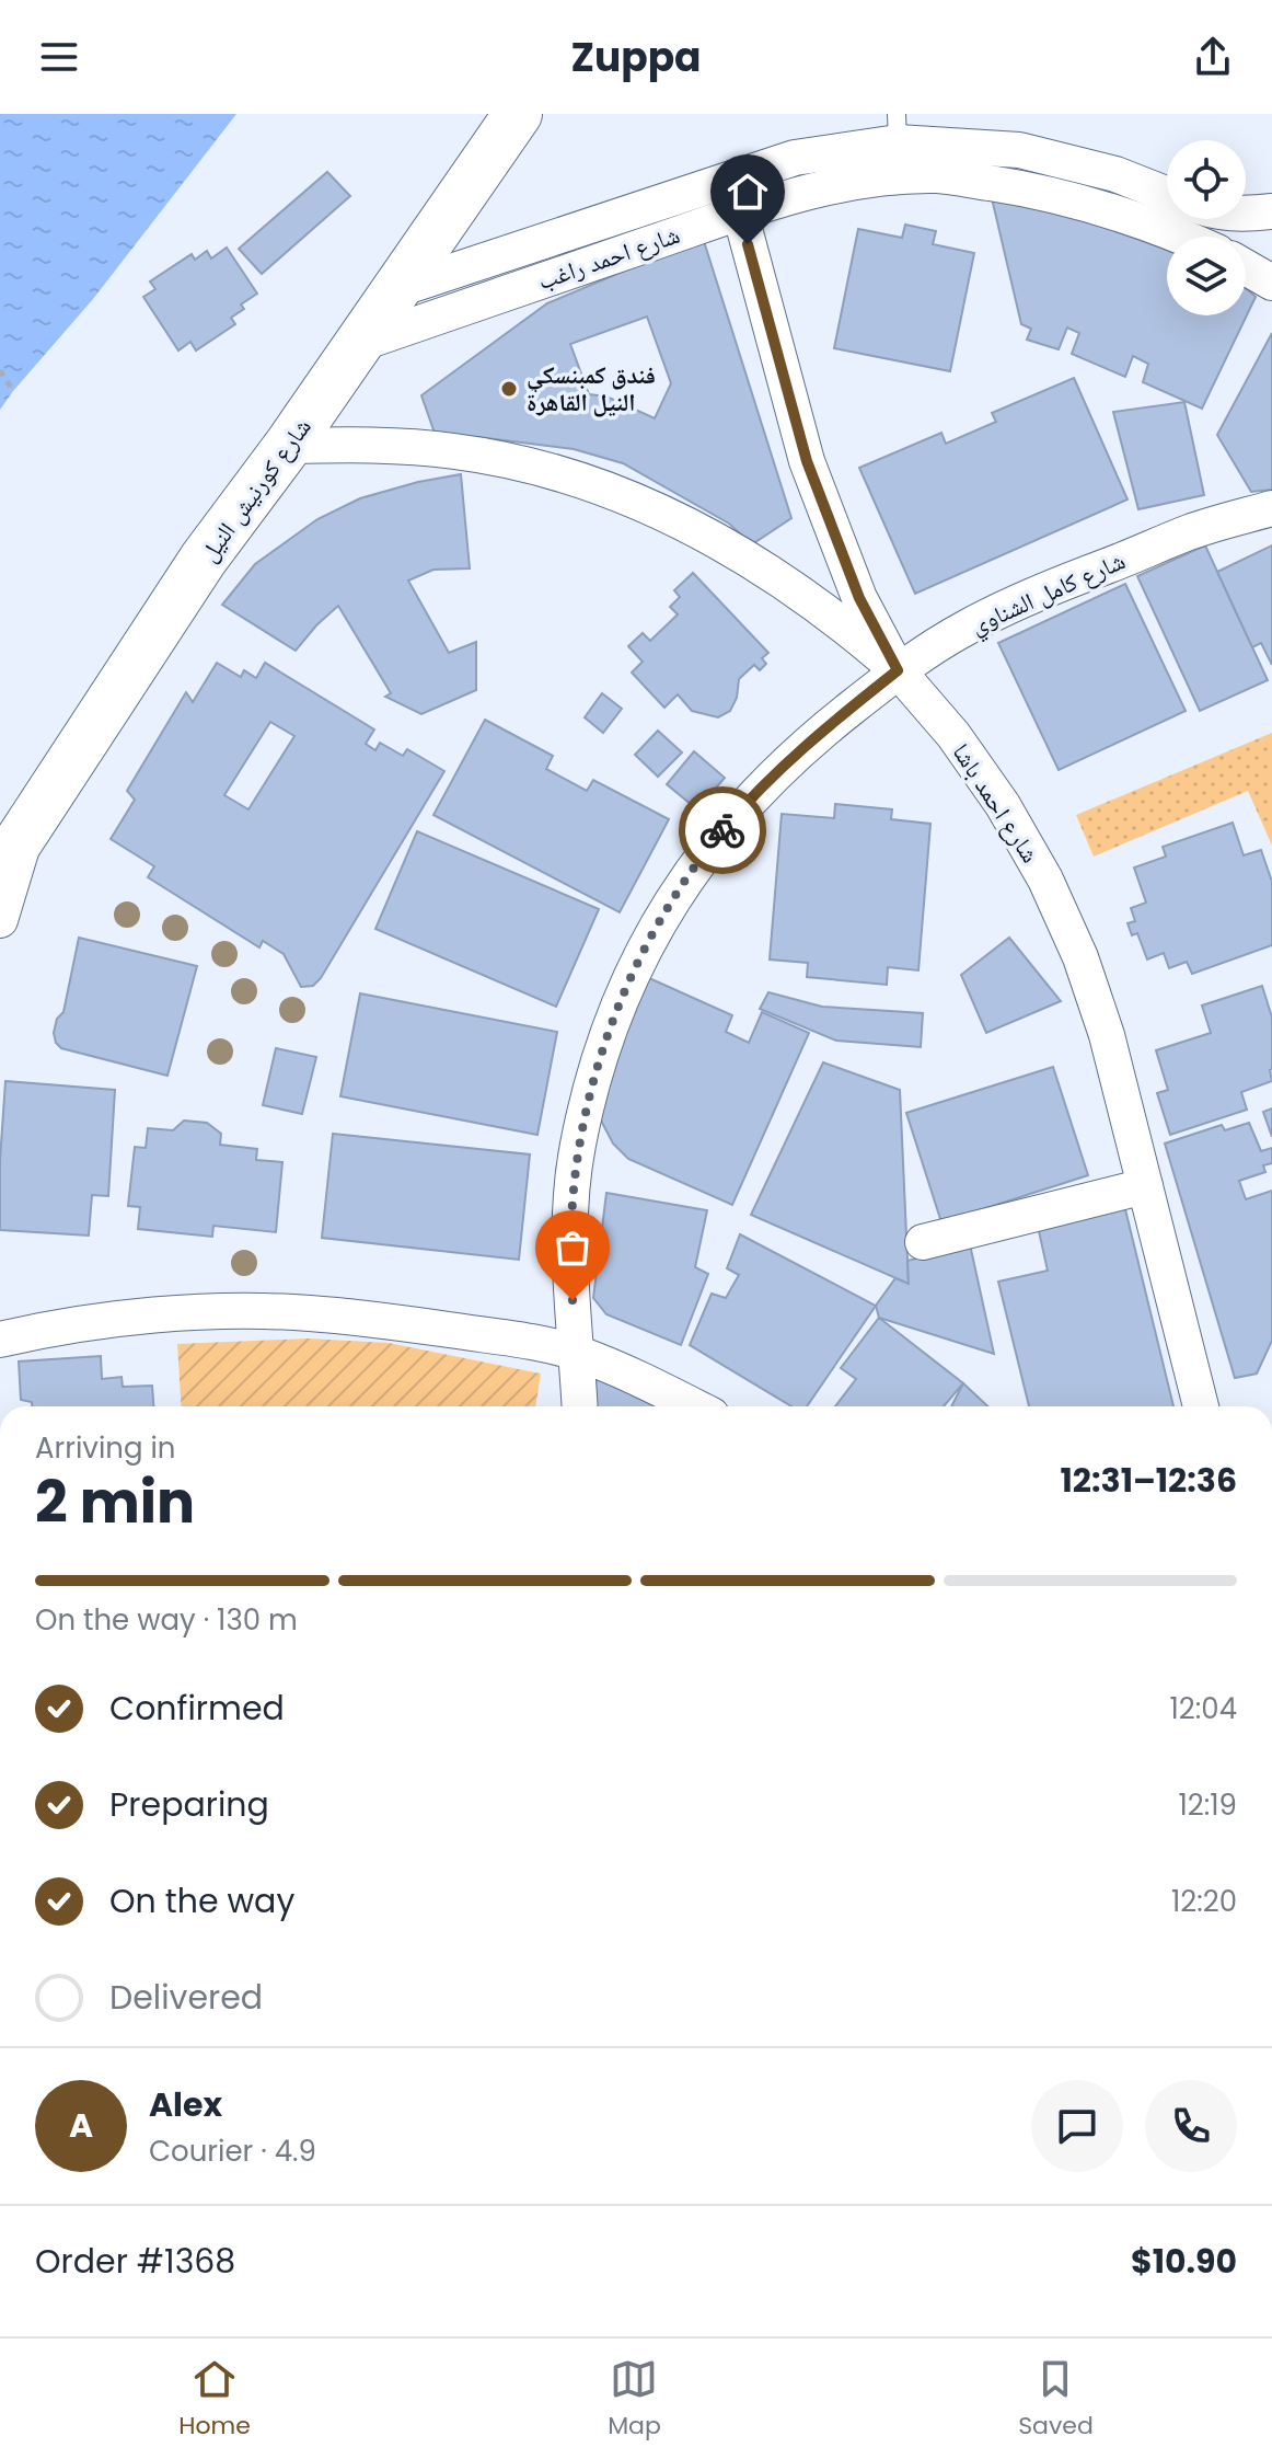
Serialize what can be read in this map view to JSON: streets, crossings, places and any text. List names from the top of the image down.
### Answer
{
  "streets": {
    "highway": ["شارع كورنيش النيل"],
    "street": ["شارع احمد راغب", "شارع كامل الشناوي", "شارع احمد باشا"]
  },
  "crossings": [
    ["شارع احمد راغب", "شارع كورنيش النيل"],
    ["شارع احمد راغب", "شارع احمد باشا"],
    ["شارع كامل الشناوي", "شارع احمد باشا"]
  ],
  "places": ["فندق كمبنسكي النيل القاهرة"],
  "page": {
    "header": "Zuppa",
    "heading": ["2 min", "Arriving in", "12:31–12:36"],
    "panel": [
      "Alex",
      "Courier · 4.9",
      "Order #1368",
      "$10.90"
    ],
    "bar": "On the way · 130 m",
    "list": [
      ["Confirmed", "12:04"],
      ["Preparing", "12:19"],
      ["On the way", "12:20"],
      "Delivered"
    ],
    "round": "A",
    "tabs": ["Home", "Map", "Saved"]
  }
}
